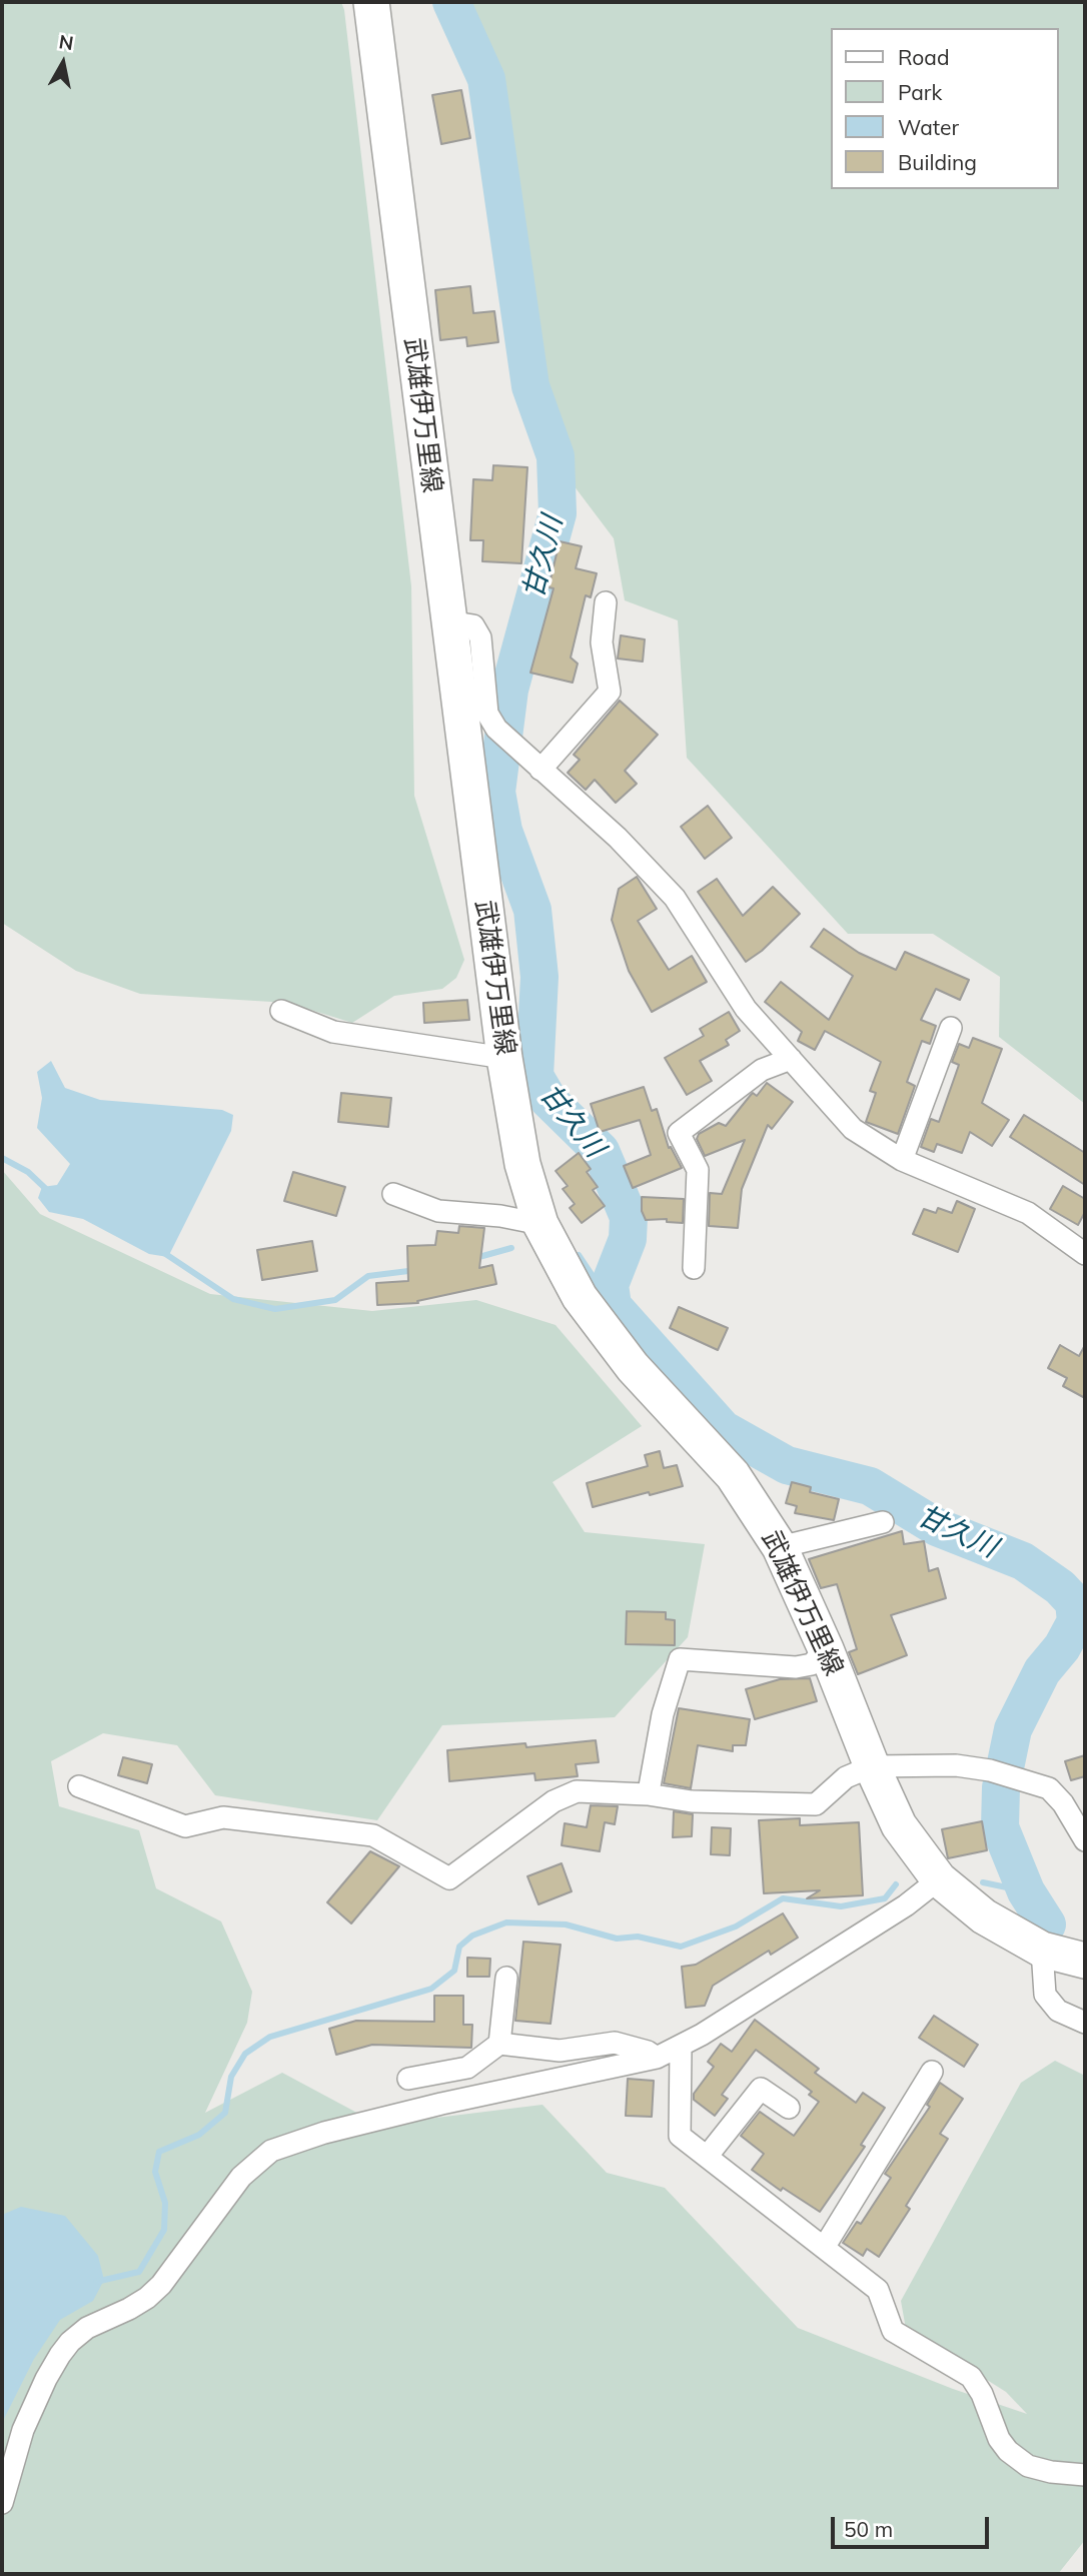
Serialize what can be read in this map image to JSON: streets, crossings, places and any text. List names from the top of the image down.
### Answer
{
  "streets": {
    "main road": ["武雄伊万里線"]
  },
  "water": ["甘久川"],
  "legend": [
    "Road",
    "Park",
    "Water",
    "Building"
  ],
  "scale_bar": "50 m",
  "north": "top"
}
